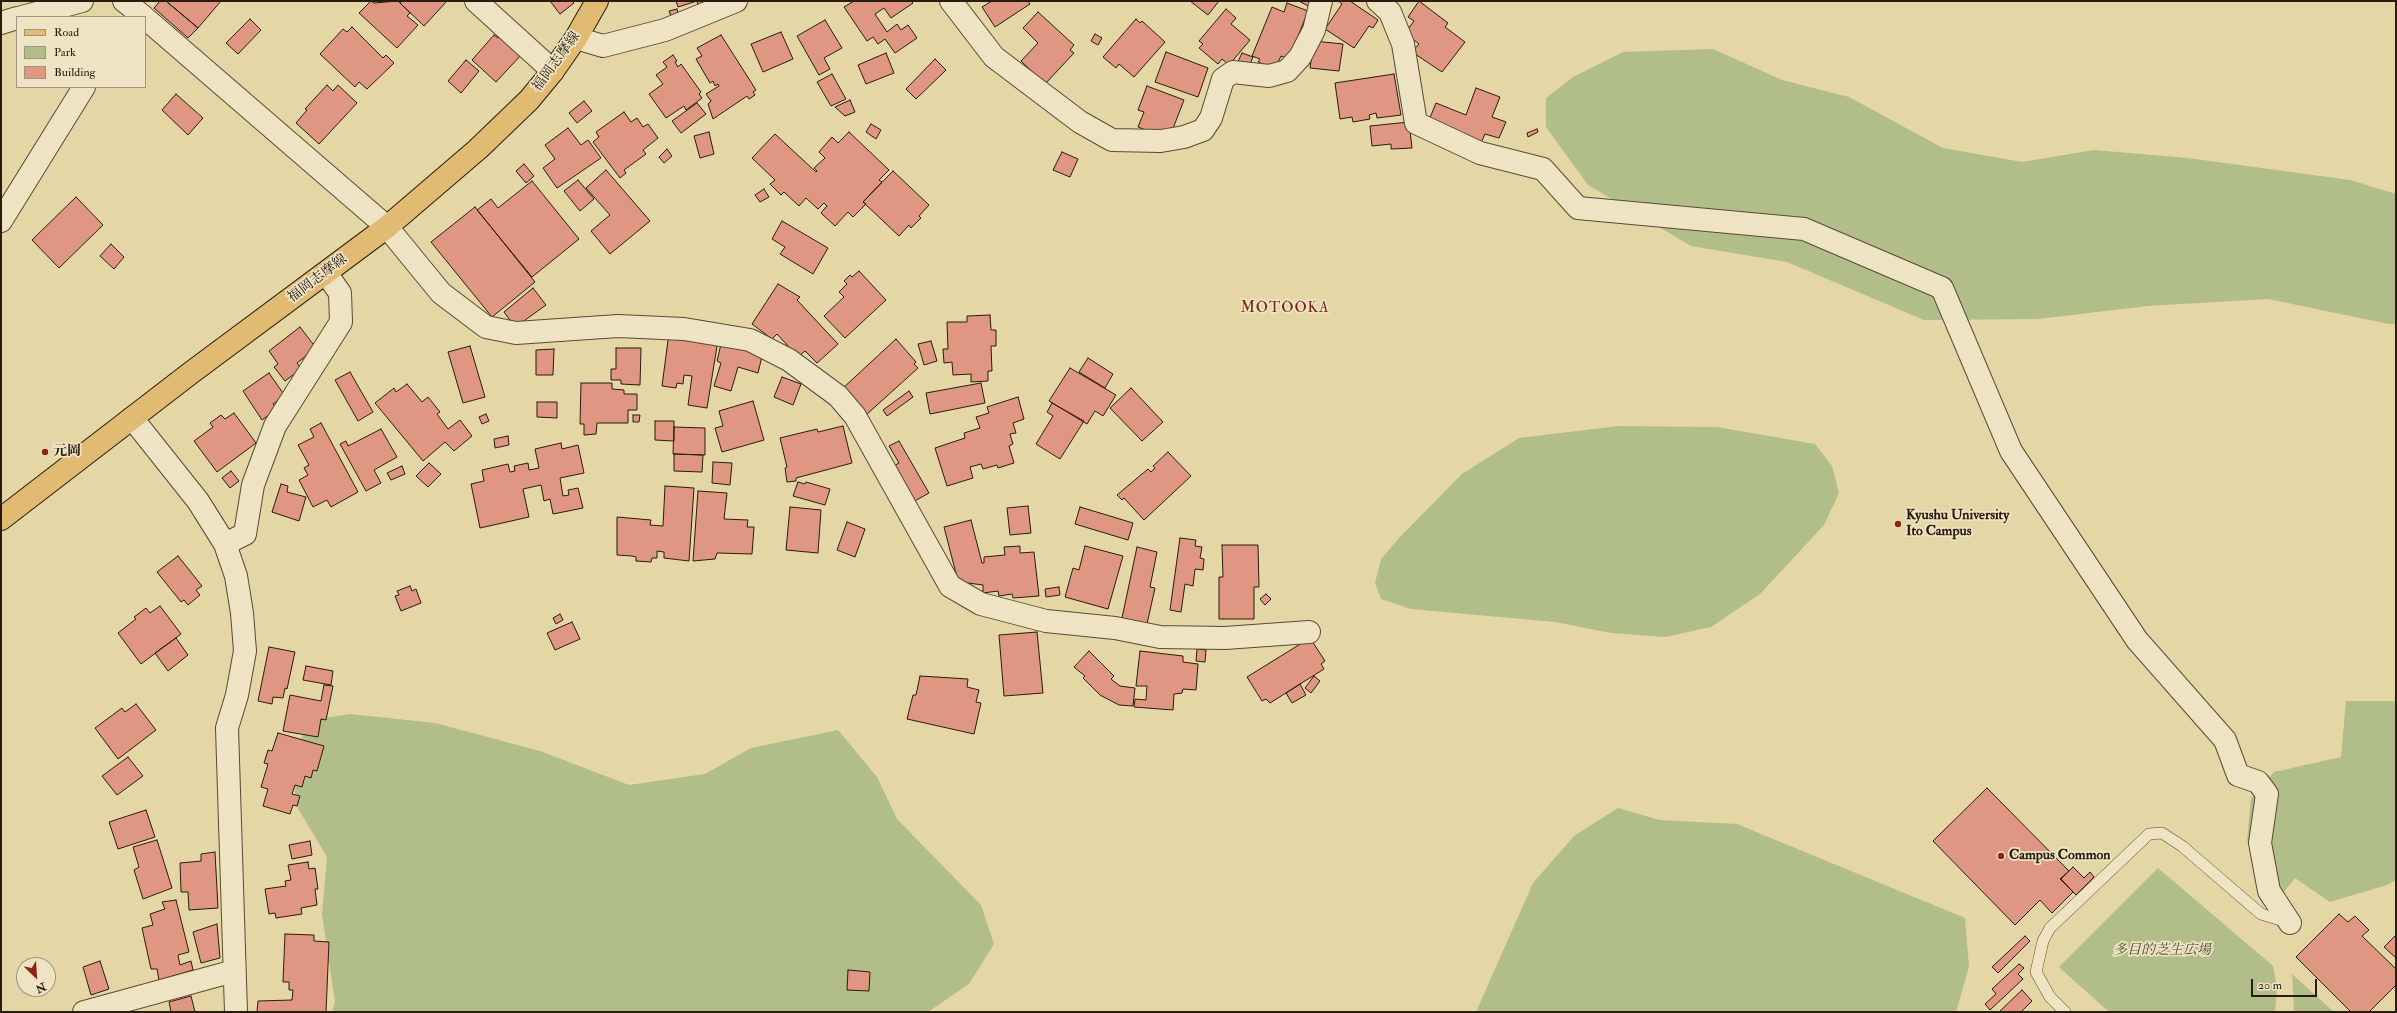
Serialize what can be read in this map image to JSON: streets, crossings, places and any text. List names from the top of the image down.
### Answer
{
  "streets": {
    "main road": ["福岡志摩線"]
  },
  "districts": ["MOTOOKA"],
  "parks": ["多目的芝生広場"],
  "places": ["元岡", "Kyushu University Ito Campus", "Campus Common"],
  "legend": ["Road", "Park", "Building"],
  "scale_bar": "20 m",
  "north": "bottom right"
}
